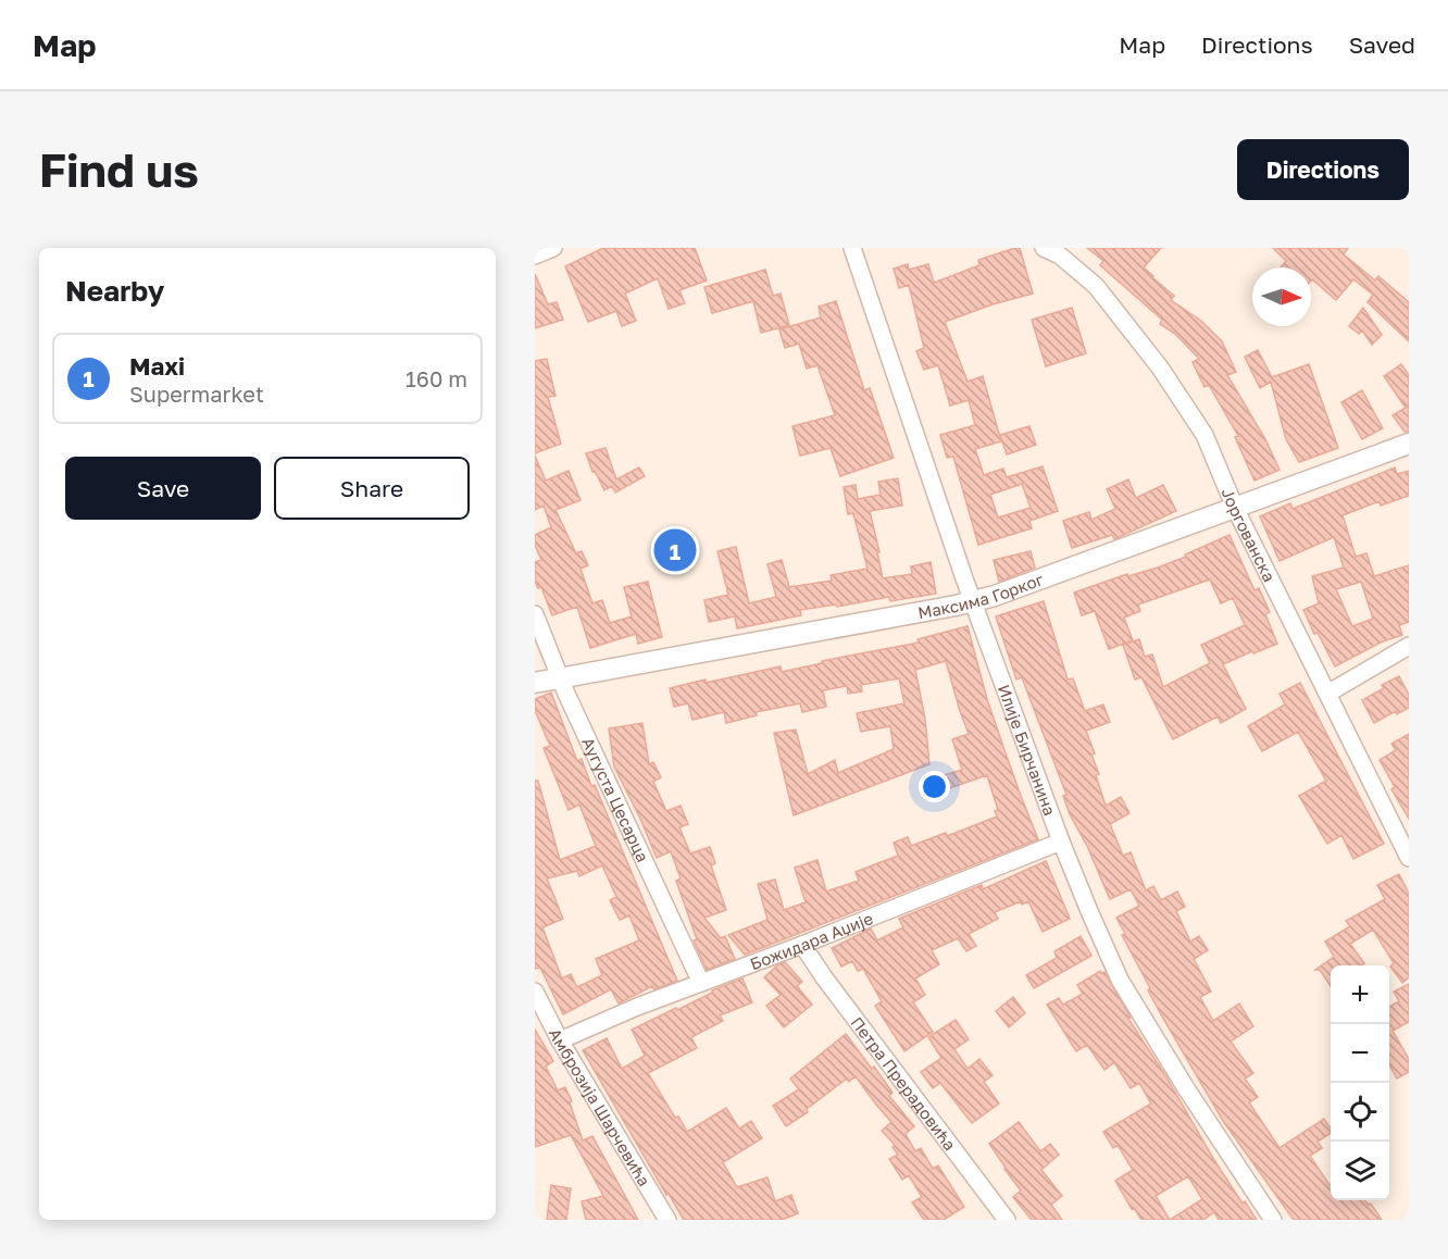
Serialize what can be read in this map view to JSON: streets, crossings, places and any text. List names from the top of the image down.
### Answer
{
  "streets": {
    "street": [
      "Јоргованска",
      "Максима Горког",
      "Илије Бирчанина",
      "Аугуста Цесарца",
      "Божидара Аџије",
      "Петра Прерадовића",
      "Амброзија Шарчевића"
    ]
  },
  "crossings": [
    ["Јоргованска", "Максима Горког"],
    ["Максима Горког", "Илије Бирчанина"],
    ["Максима Горког", "Аугуста Цесарца"],
    ["Илије Бирчанина", "Божидара Аџије"],
    ["Аугуста Цесарца", "Божидара Аџије"],
    ["Божидара Аџије", "Петра Прерадовића"],
    ["Божидара Аџије", "Амброзија Шарчевића"]
  ],
  "north": "right",
  "page": {
    "header": "Map",
    "nav": ["Map", "Directions", "Saved"],
    "buttons": [
      "Directions",
      ["Save", "Share"]
    ],
    "title": "Find us",
    "heading": "Nearby",
    "list": [
      {
        "mark": "1",
        "name": "Maxi",
        "note": "Supermarket",
        "value": "160 m"
      }
    ],
    "pins": "1",
    "map_buttons": ["+", "−"]
  }
}
